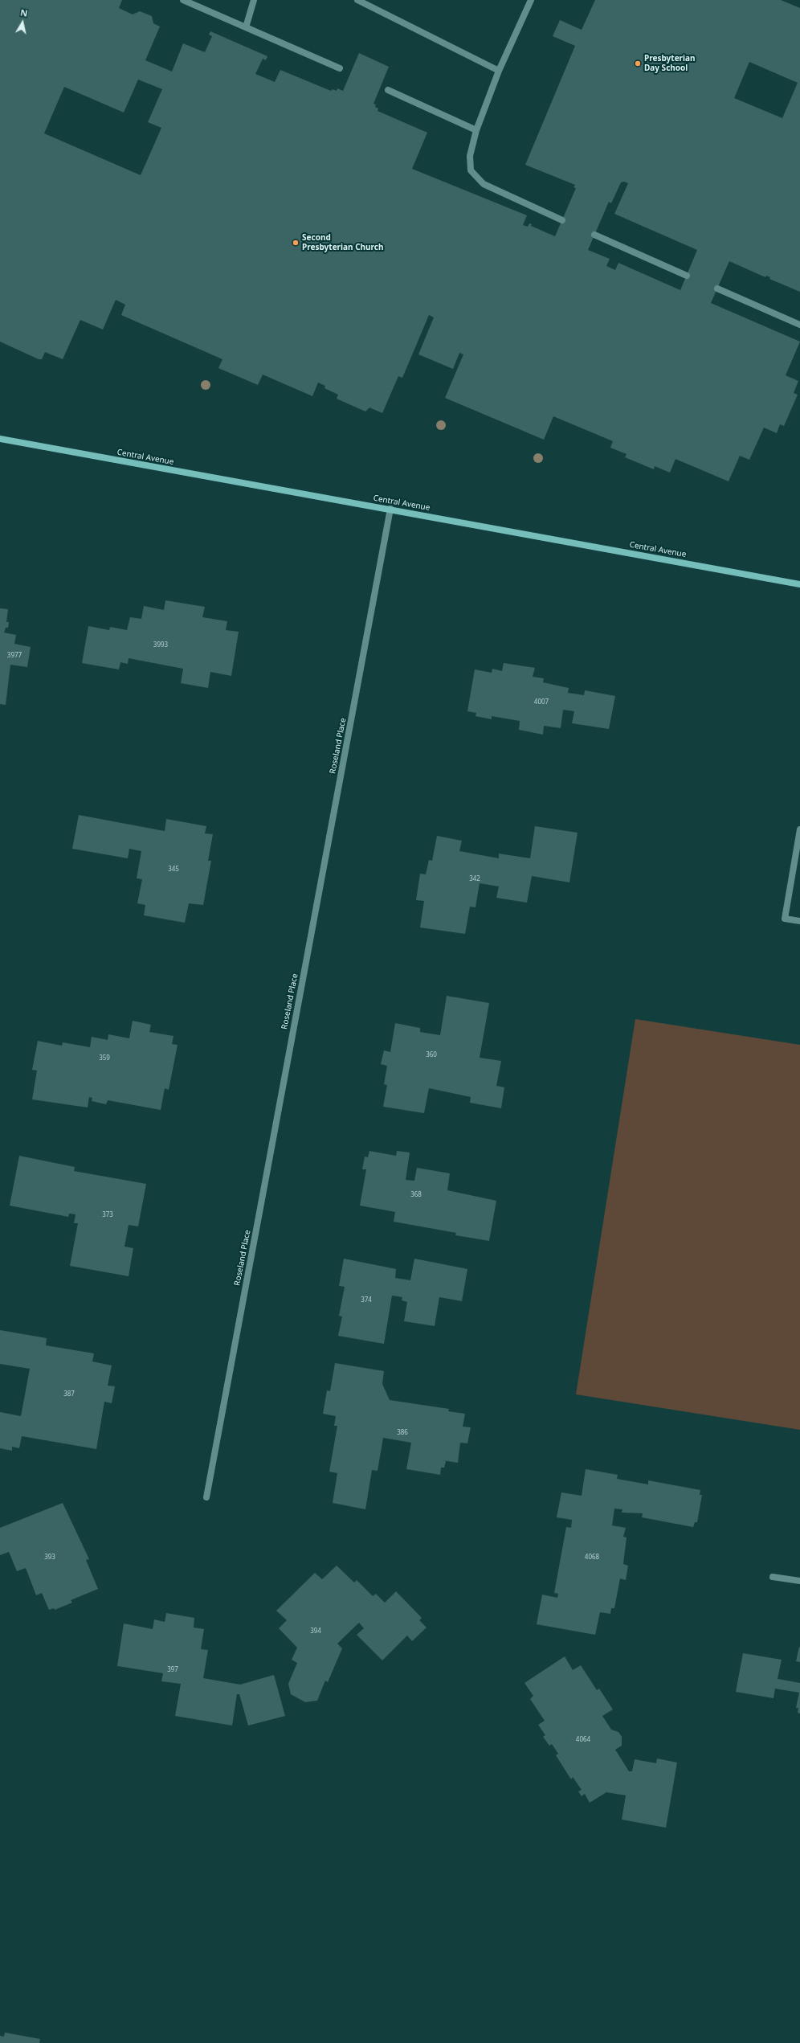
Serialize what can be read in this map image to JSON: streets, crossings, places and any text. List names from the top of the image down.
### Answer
{
  "streets": {
    "main road": ["Central Avenue"],
    "street": ["Roseland Place"]
  },
  "crossings": [
    ["Central Avenue", "Roseland Place"]
  ],
  "places": ["Presbyterian Day School", "Second Presbyterian Church"],
  "house_numbers": [
    "3993",
    "3977",
    "4007",
    "345",
    "342",
    "360",
    "359",
    "368",
    "373",
    "374",
    "387",
    "386",
    "393",
    "4068",
    "394",
    "397",
    "4064"
  ],
  "north": "top"
}
